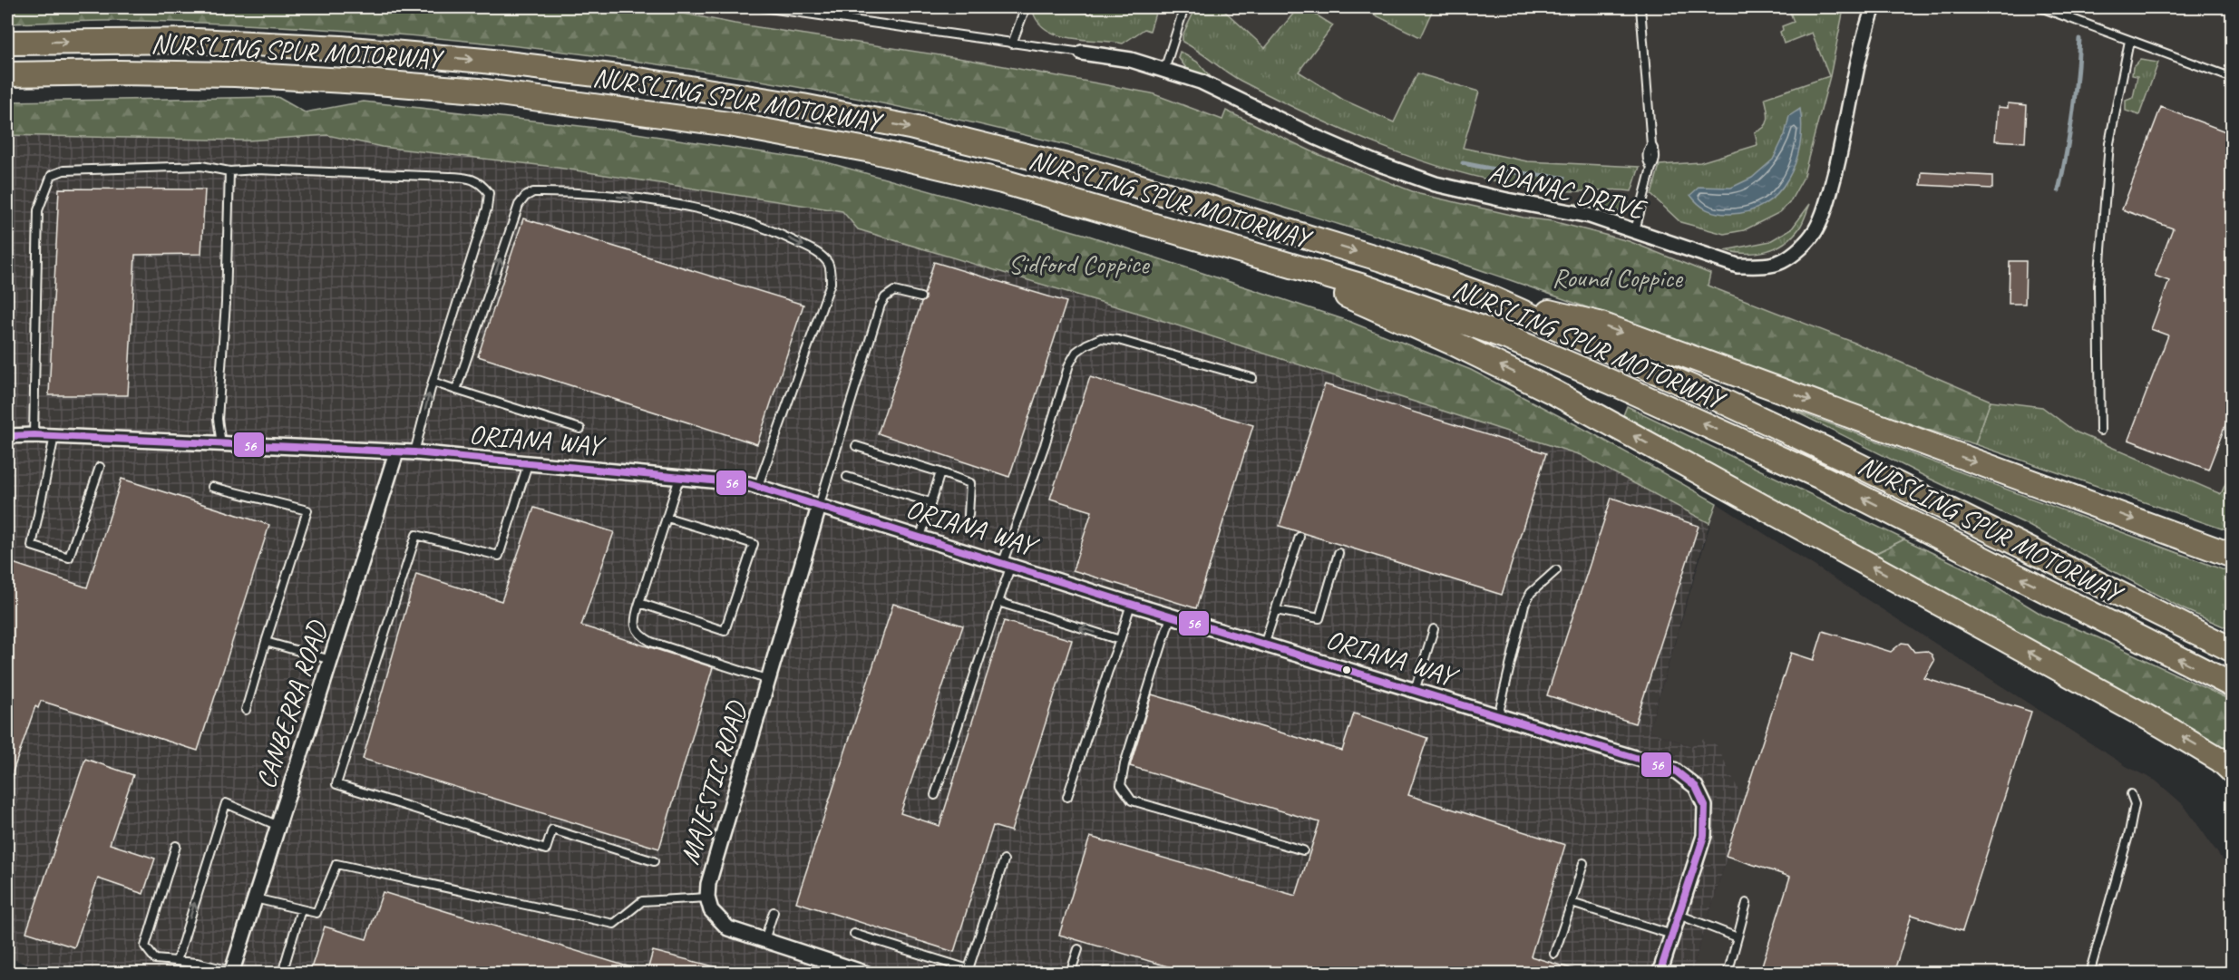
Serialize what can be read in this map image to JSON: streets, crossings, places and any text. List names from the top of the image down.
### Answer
{
  "streets": {
    "highway": ["NURSLING SPUR MOTORWAY"],
    "street": [
      "ADANAC DRIVE",
      "ORIANA WAY",
      "CANBERRA ROAD",
      "MAJESTIC ROAD"
    ]
  },
  "crossings": [
    ["ORIANA WAY", "CANBERRA ROAD"],
    ["ORIANA WAY", "MAJESTIC ROAD"]
  ],
  "parks": ["Sidford Coppice", "Round Coppice"],
  "lines": ["transit line 56"]
}
